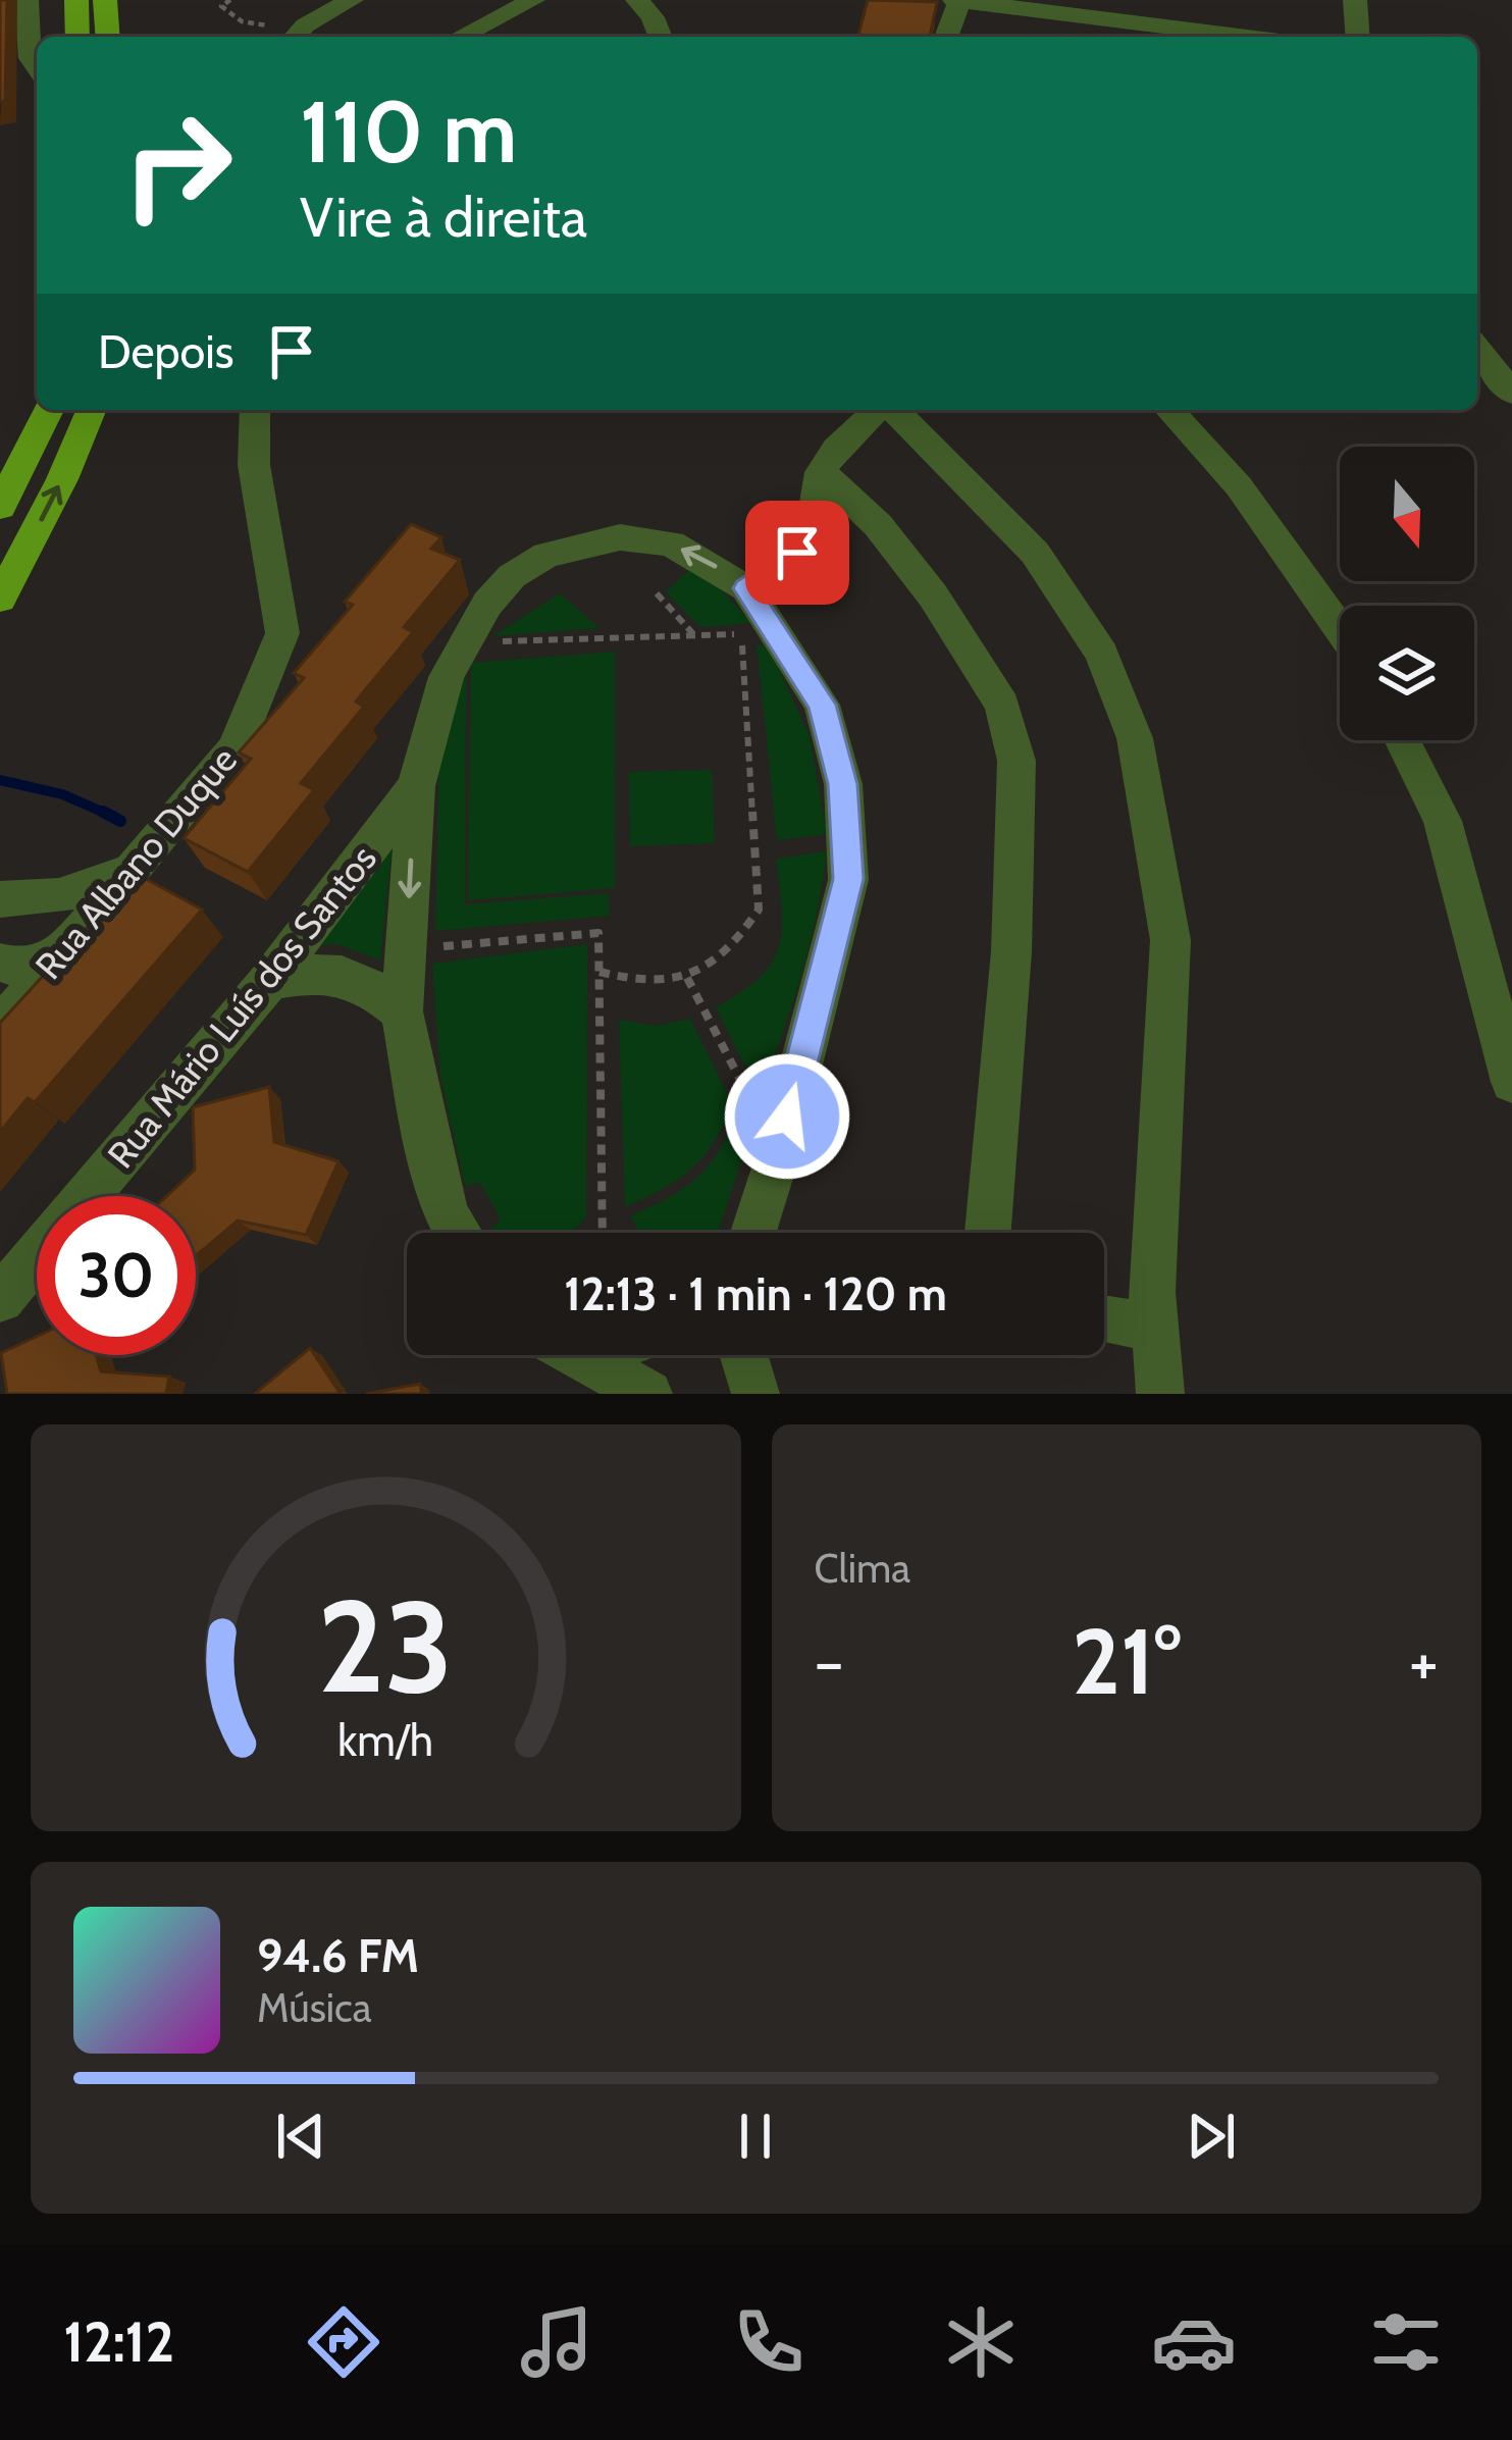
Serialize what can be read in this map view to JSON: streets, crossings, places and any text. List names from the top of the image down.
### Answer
{
  "streets": {
    "street": ["Rua Albano Duque", "Rua Mário Luís dos Santos"]
  },
  "north": "bottom",
  "page": {
    "turn": ["110 m", "Vire à direita"],
    "then": "Depois",
    "limit": "30",
    "trip": "12:13 · 1 min · 120 m",
    "tile": "Clima",
    "heat": ["−", "21°", "+"],
    "song": ["94.6 FM", "Música"],
    "tabs": "12:12",
    "gauge": ["23", "km/h"]
  }
}
